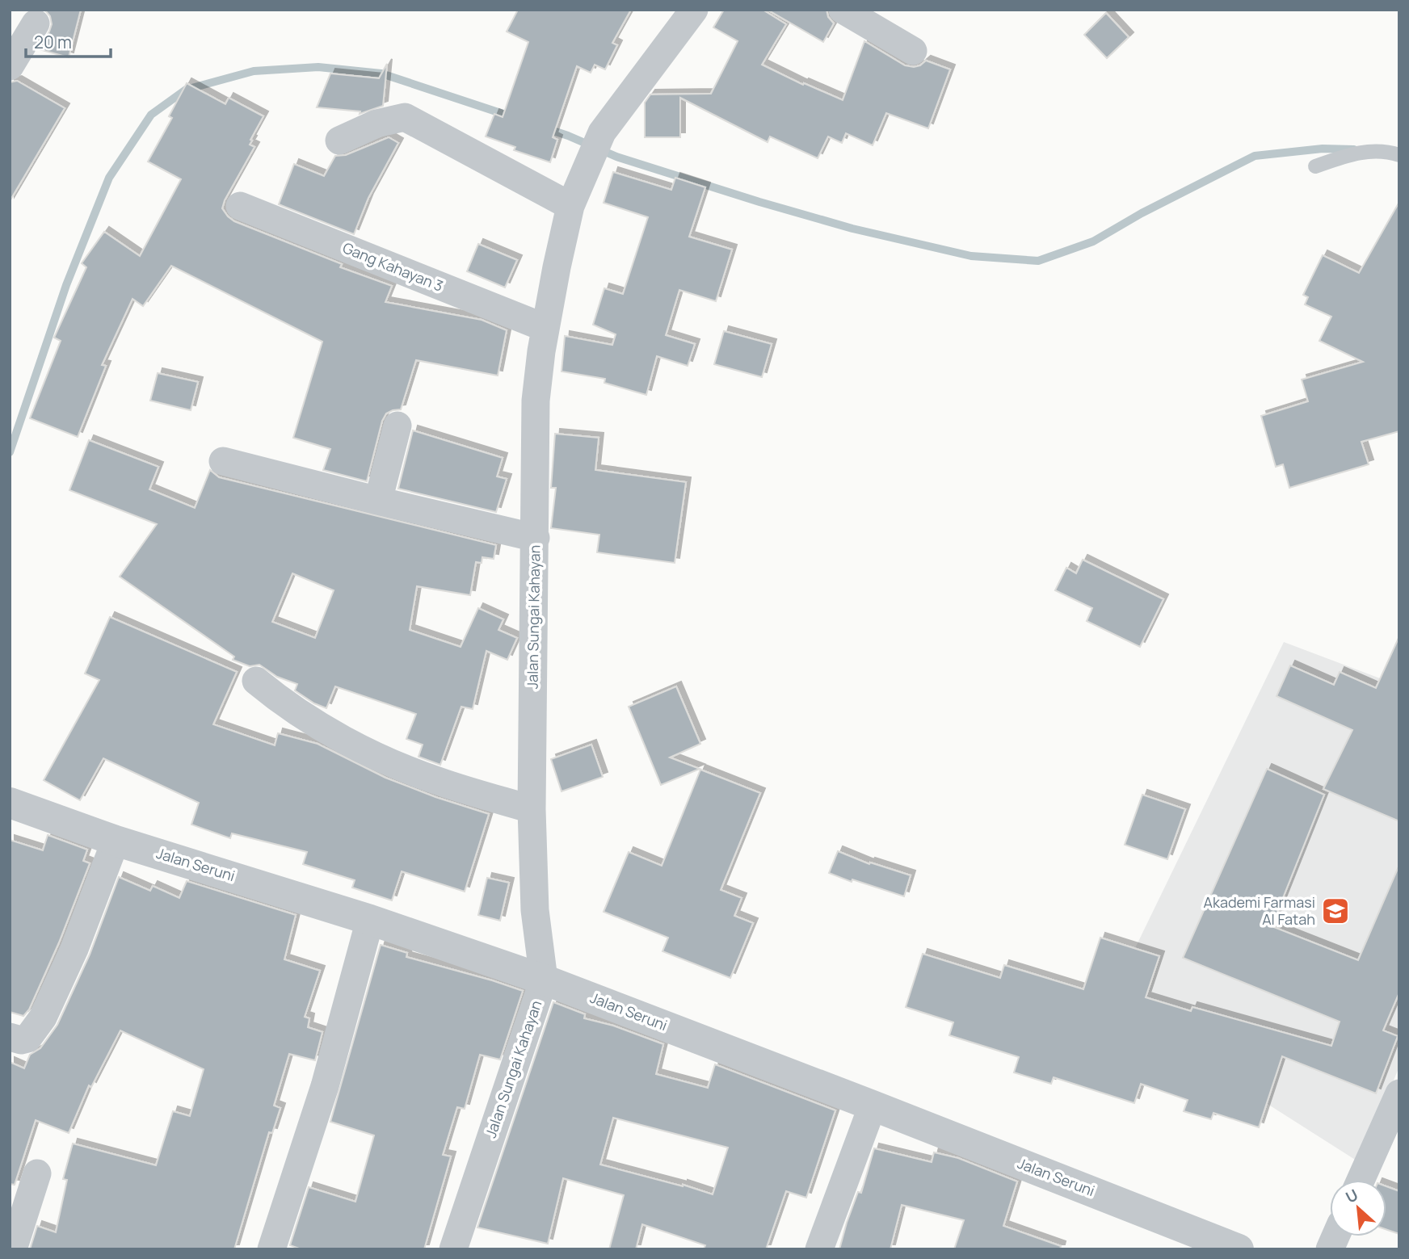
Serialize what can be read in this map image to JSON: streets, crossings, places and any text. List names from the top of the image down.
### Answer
{
  "streets": {
    "street": ["Gang Kahayan 3", "Jalan Sungai Kahayan", "Jalan Seruni"]
  },
  "crossings": [
    ["Gang Kahayan 3", "Jalan Sungai Kahayan"],
    ["Jalan Sungai Kahayan", "Jalan Seruni"]
  ],
  "places": {
    "school or university": ["Akademi Farmasi Al Fatah"]
  },
  "scale_bar": "20 m",
  "north": "top left"
}
